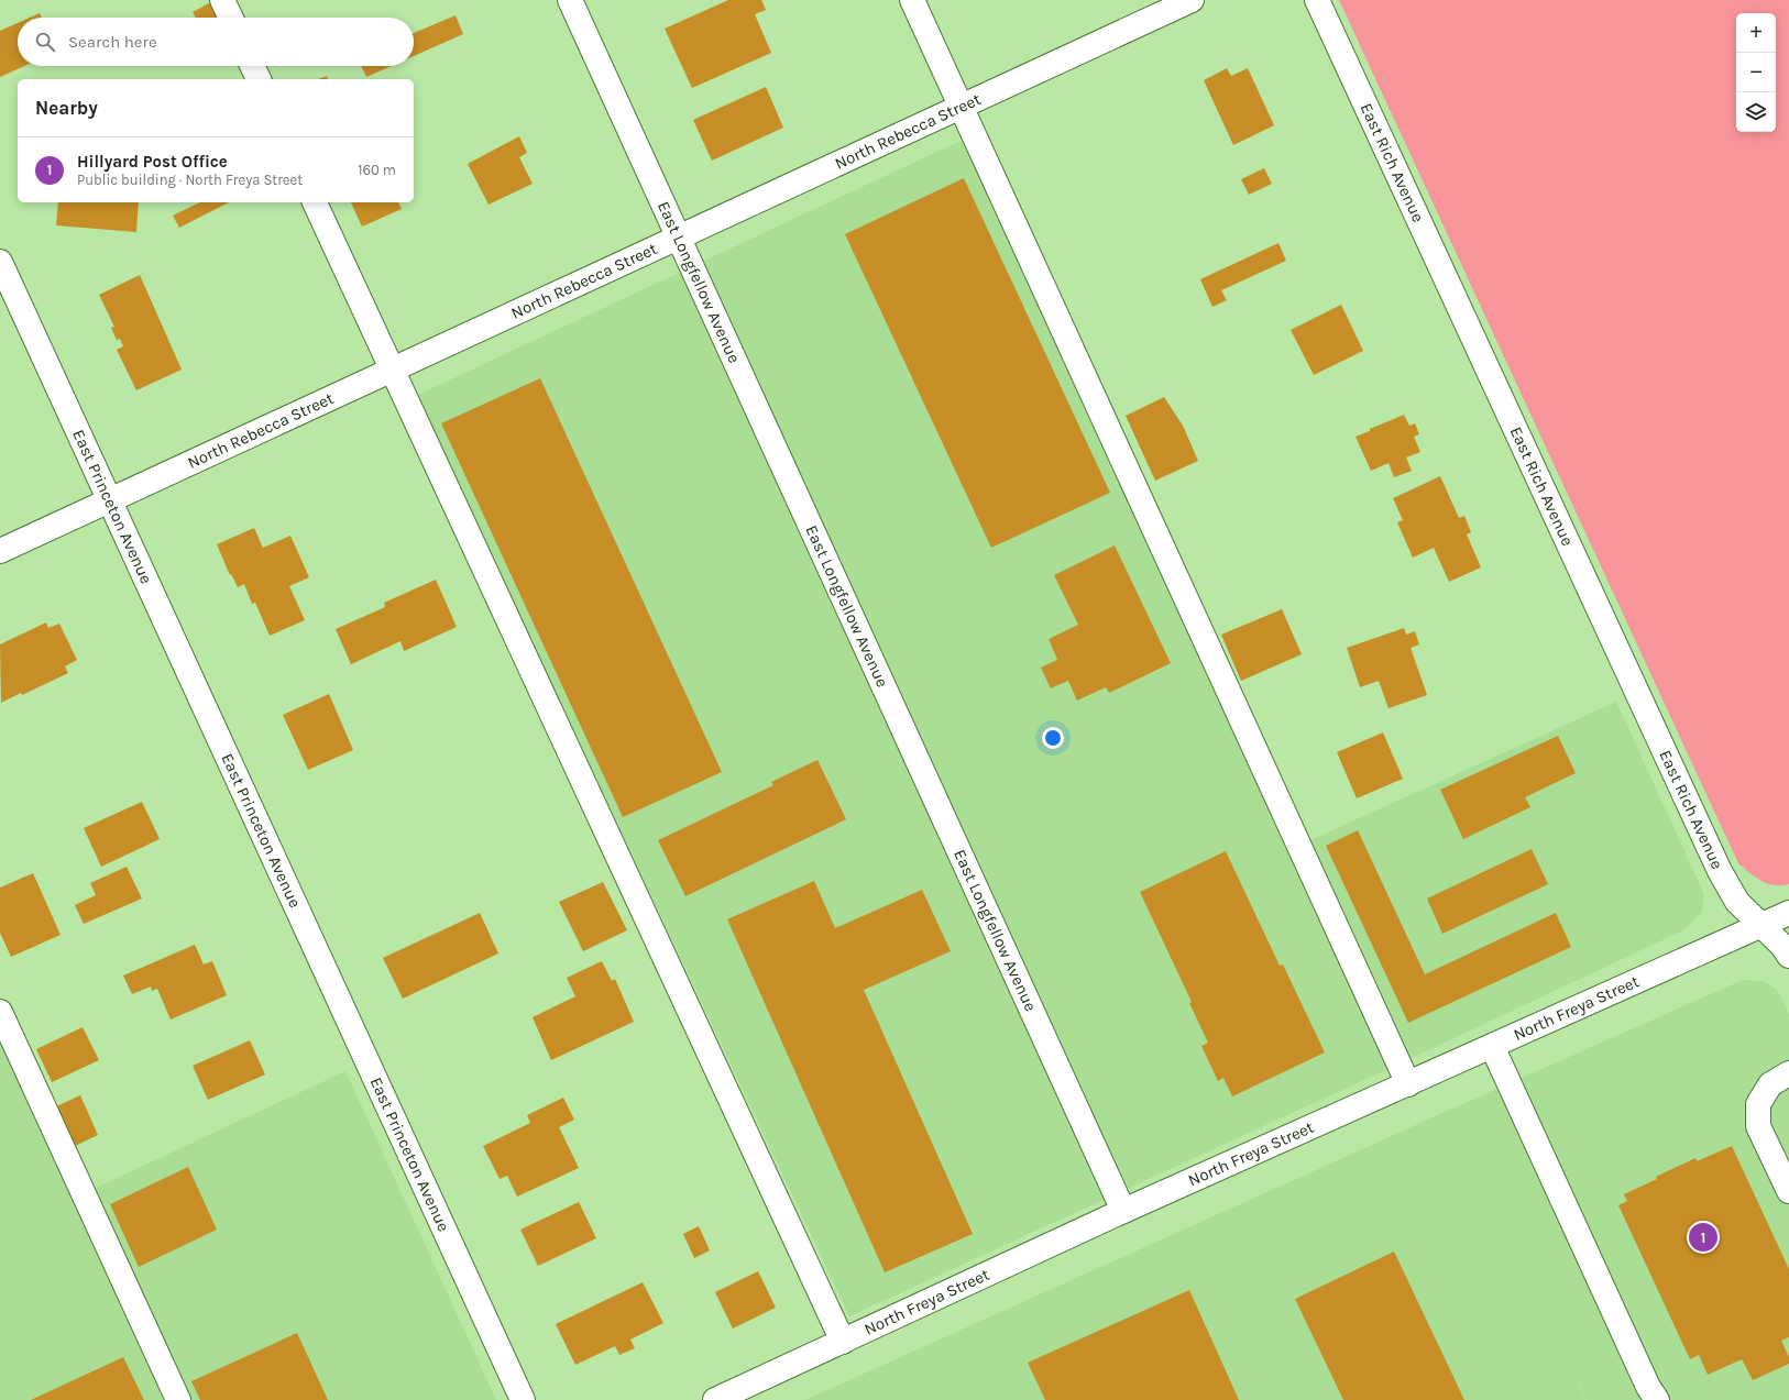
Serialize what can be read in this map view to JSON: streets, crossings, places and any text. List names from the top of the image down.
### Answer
{
  "streets": {
    "street": [
      "North Rebecca Street",
      "East Rich Avenue",
      "East Longfellow Avenue",
      "East Princeton Avenue",
      "North Freya Street"
    ]
  },
  "crossings": [
    ["North Rebecca Street", "East Longfellow Avenue"],
    ["North Rebecca Street", "East Princeton Avenue"],
    ["East Rich Avenue", "North Freya Street"],
    ["East Longfellow Avenue", "North Freya Street"]
  ],
  "page": {
    "map_buttons": ["+", "−"],
    "search": "Search here",
    "heading": "Nearby",
    "list": [
      {
        "mark": "1",
        "name": "Hillyard Post Office",
        "note": "Public building · North Freya Street",
        "value": "160 m"
      }
    ],
    "pins": "1"
  }
}
